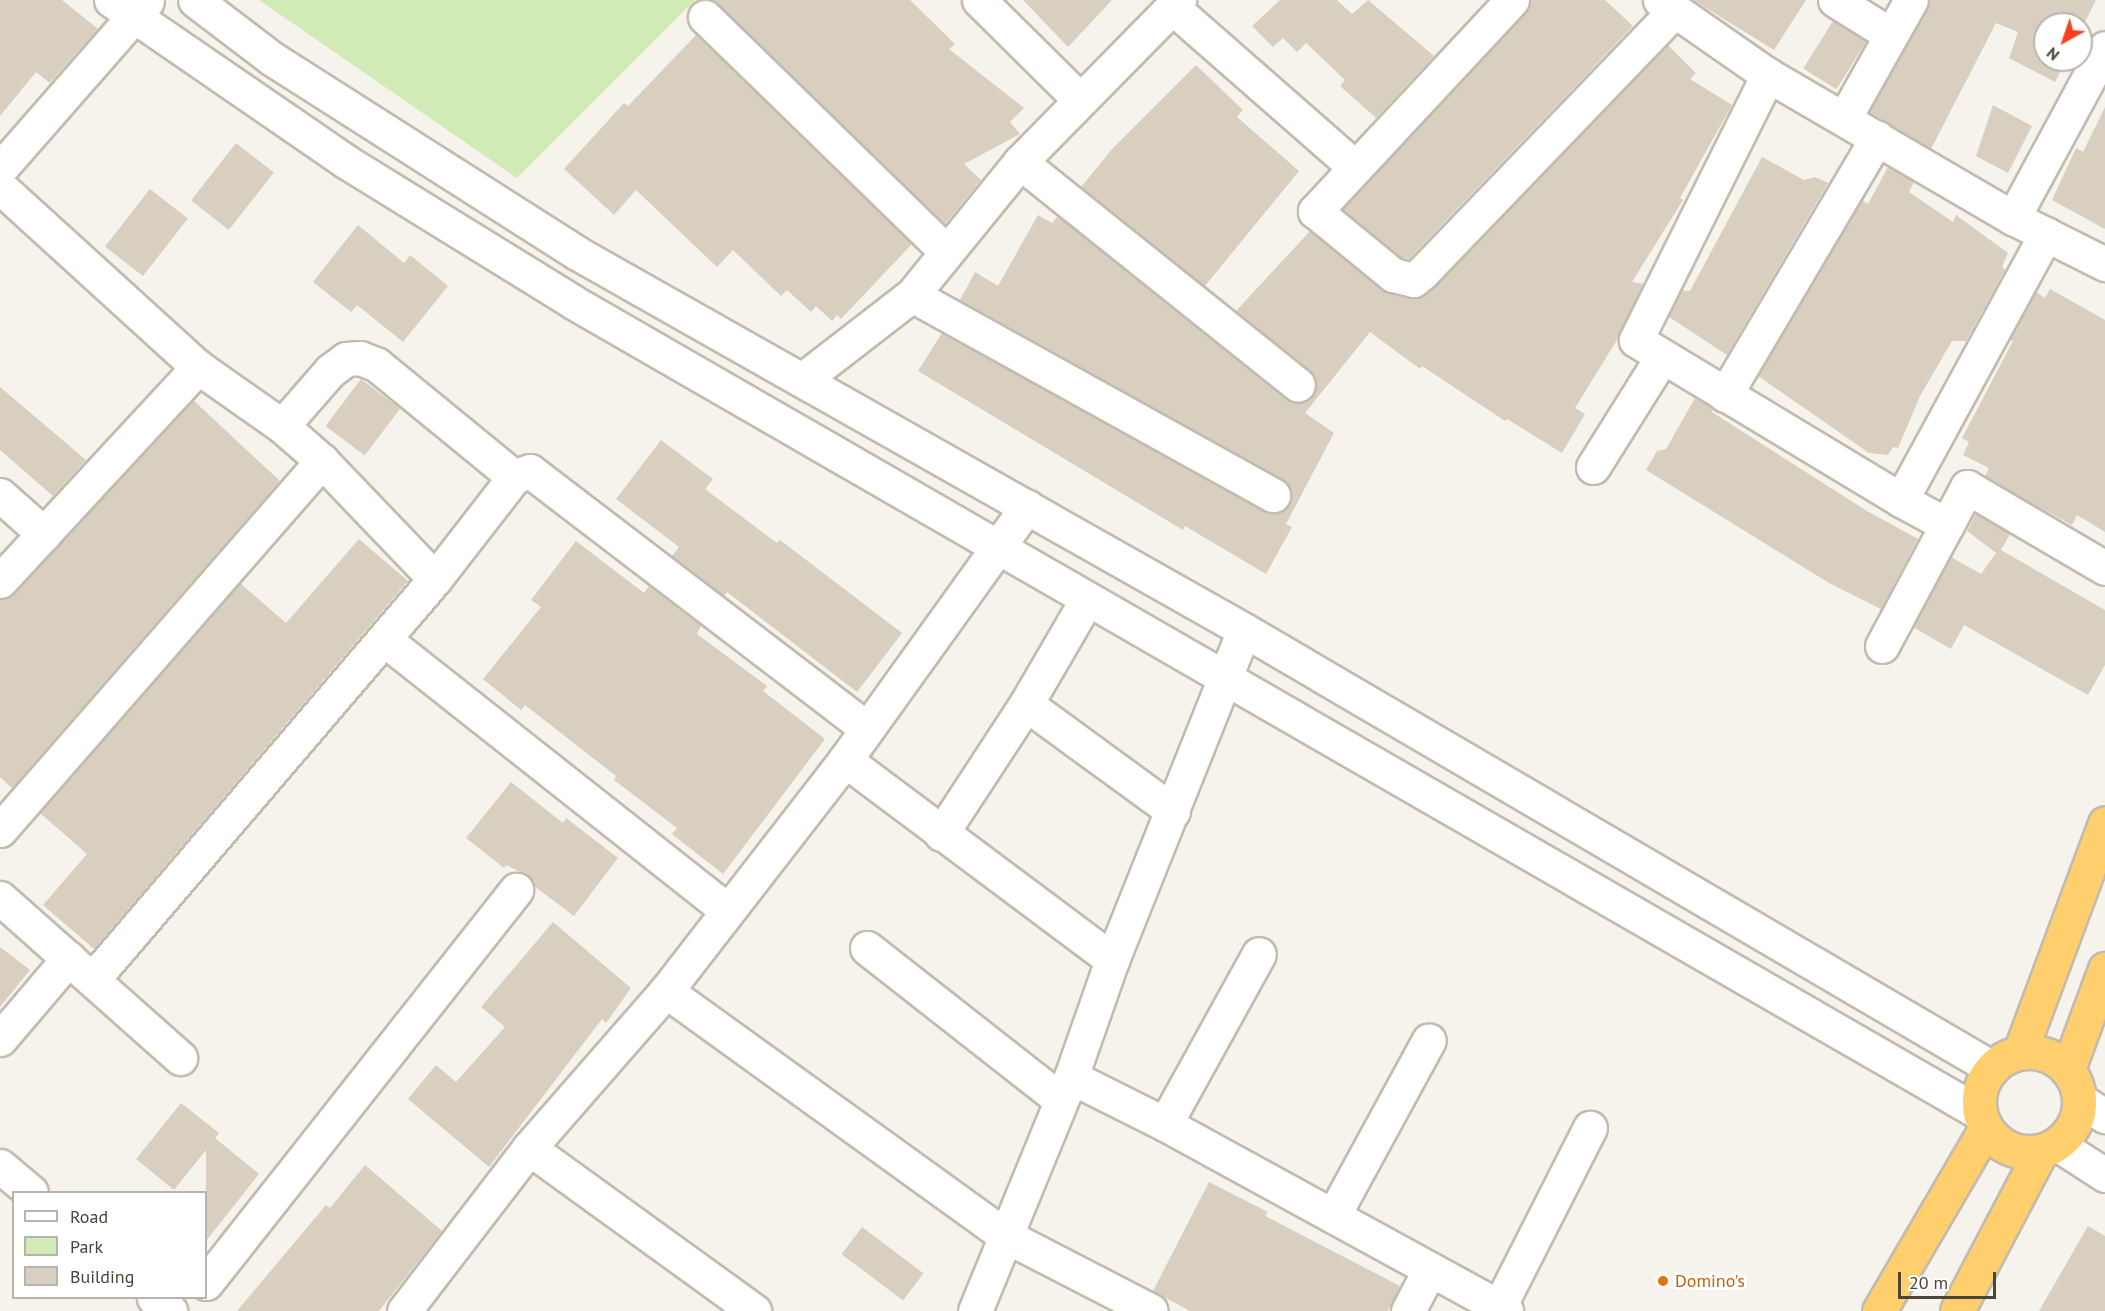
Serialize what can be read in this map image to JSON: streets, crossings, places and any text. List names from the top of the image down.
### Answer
{
  "places": ["Domino's"],
  "legend": ["Road", "Park", "Building"],
  "scale_bar": "20 m",
  "north": "bottom left"
}
